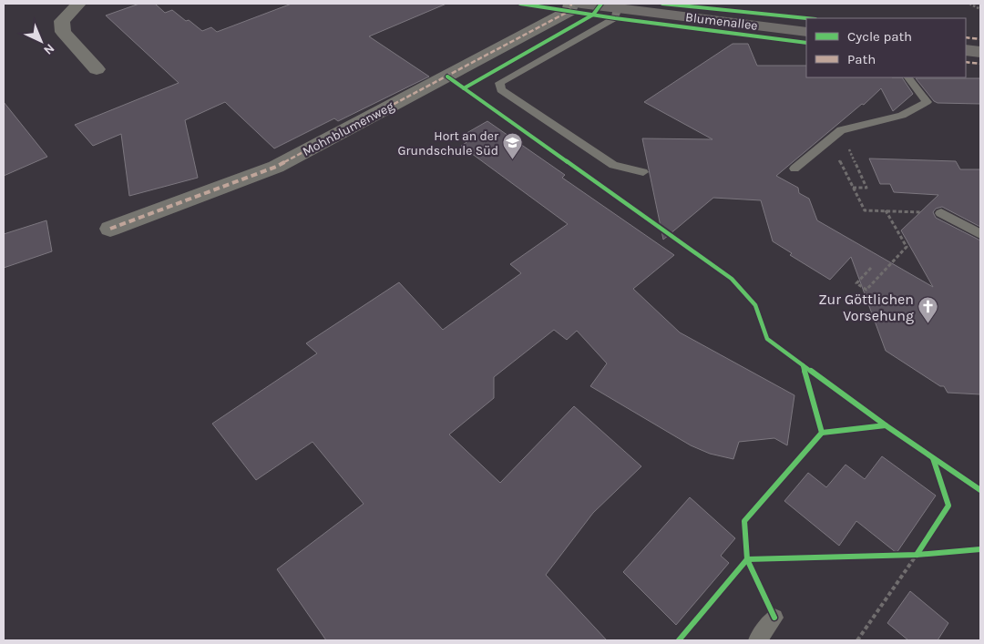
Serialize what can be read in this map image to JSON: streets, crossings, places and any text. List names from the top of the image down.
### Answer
{
  "streets": {
    "street": ["Blumenallee", "Mohnblumenweg"]
  },
  "places": {
    "school or university": ["Hort an der Grundschule Süd"],
    "church": ["Zur Göttlichen Vorsehung"]
  },
  "legend": ["Cycle path", "Path"],
  "north": "bottom right"
}
